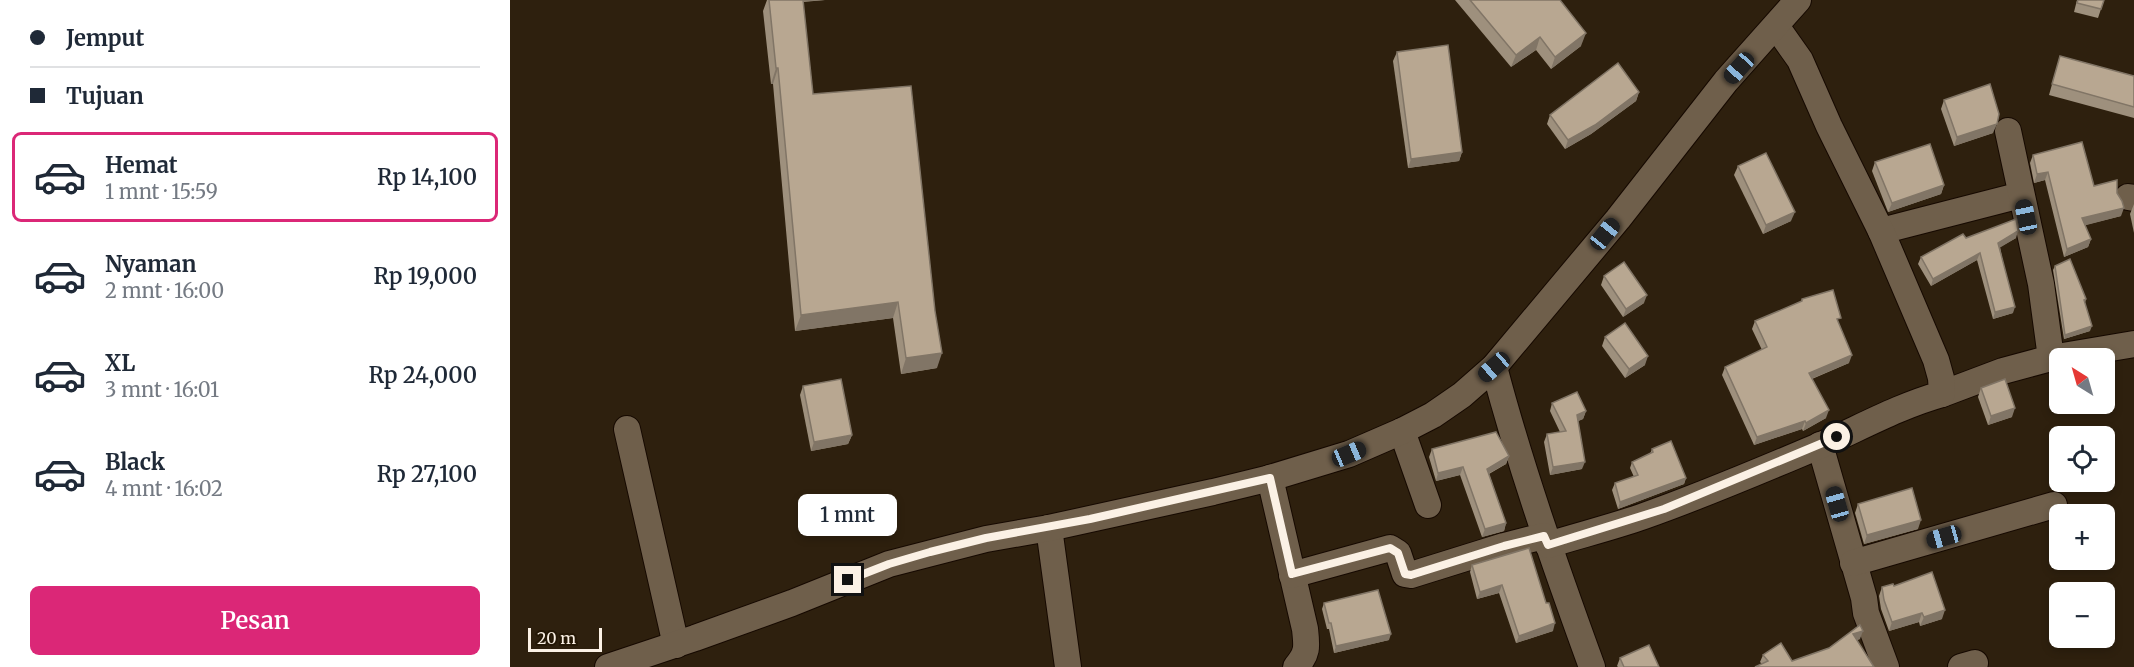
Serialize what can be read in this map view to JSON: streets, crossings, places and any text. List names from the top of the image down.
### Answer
{
  "scale_bar": "20 m",
  "north": "top left",
  "page": {
    "banner": ["Jemput", "Tujuan"],
    "list": [
      {
        "name": "Hemat",
        "note": "1 mnt · 15:59",
        "value": "Rp 14,100"
      },
      {
        "name": "Nyaman",
        "note": "2 mnt · 16:00",
        "value": "Rp 19,000"
      },
      {
        "name": "XL",
        "note": "3 mnt · 16:01",
        "value": "Rp 24,000"
      },
      {
        "name": "Black",
        "note": "4 mnt · 16:02",
        "value": "Rp 27,100"
      }
    ],
    "map_buttons": ["+", "−"],
    "bubble": "1 mnt",
    "buttons": "Pesan",
    "scale": "20 m"
  }
}
